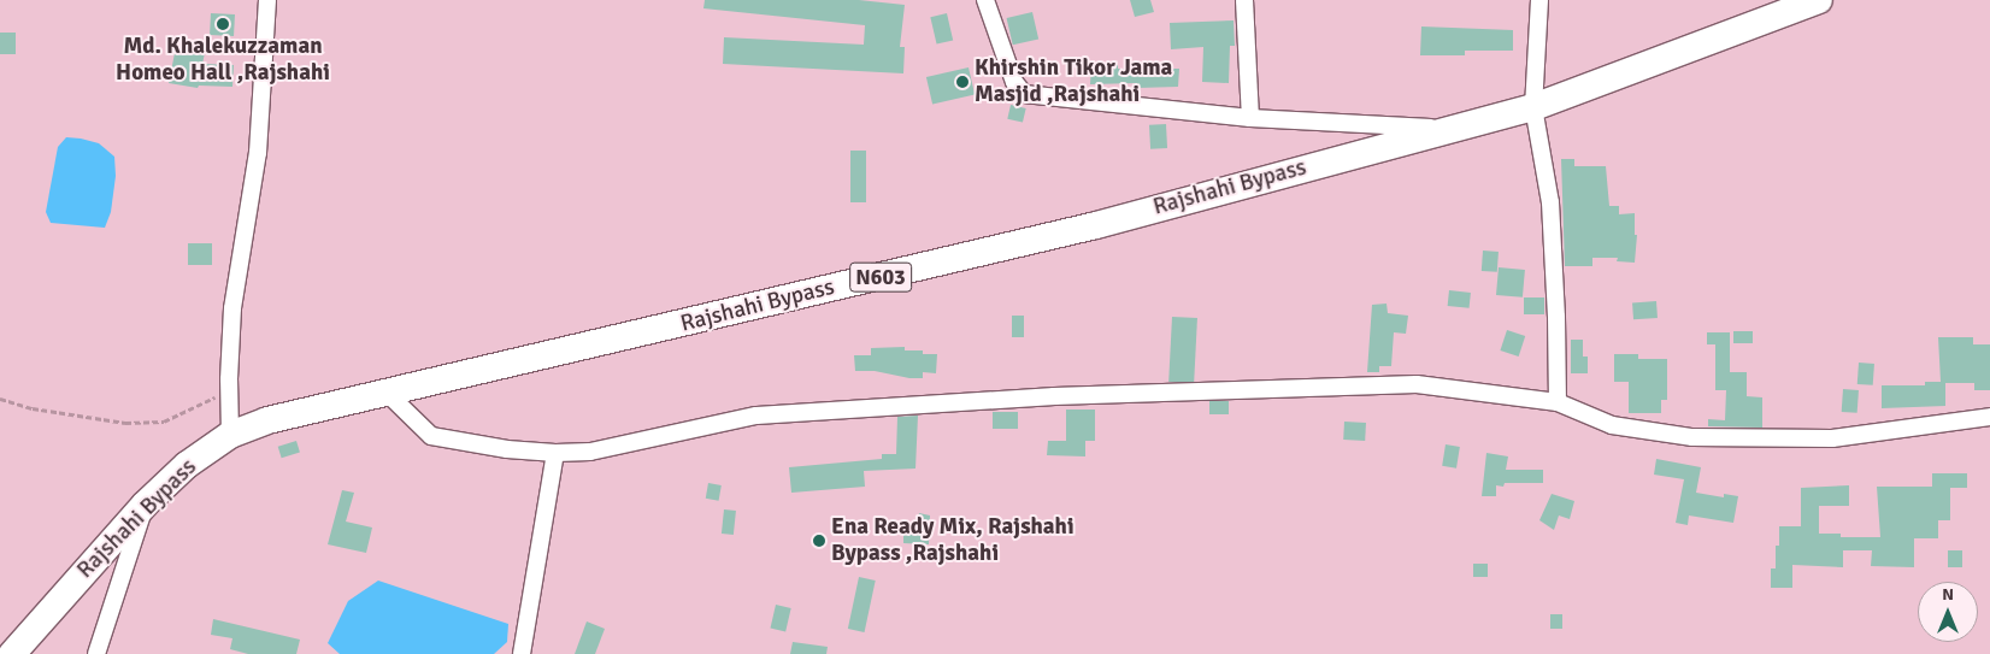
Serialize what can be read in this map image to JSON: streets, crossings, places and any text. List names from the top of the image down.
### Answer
{
  "streets": {
    "highway": ["Rajshahi Bypass", "N603"]
  },
  "places": ["Md. Khalekuzzaman Homeo Hall ,Rajshahi", "Khirshin Tikor Jama Masjid ,Rajshahi", "Ena Ready Mix, Rajshahi Bypass ,Rajshahi"],
  "north": "top"
}
